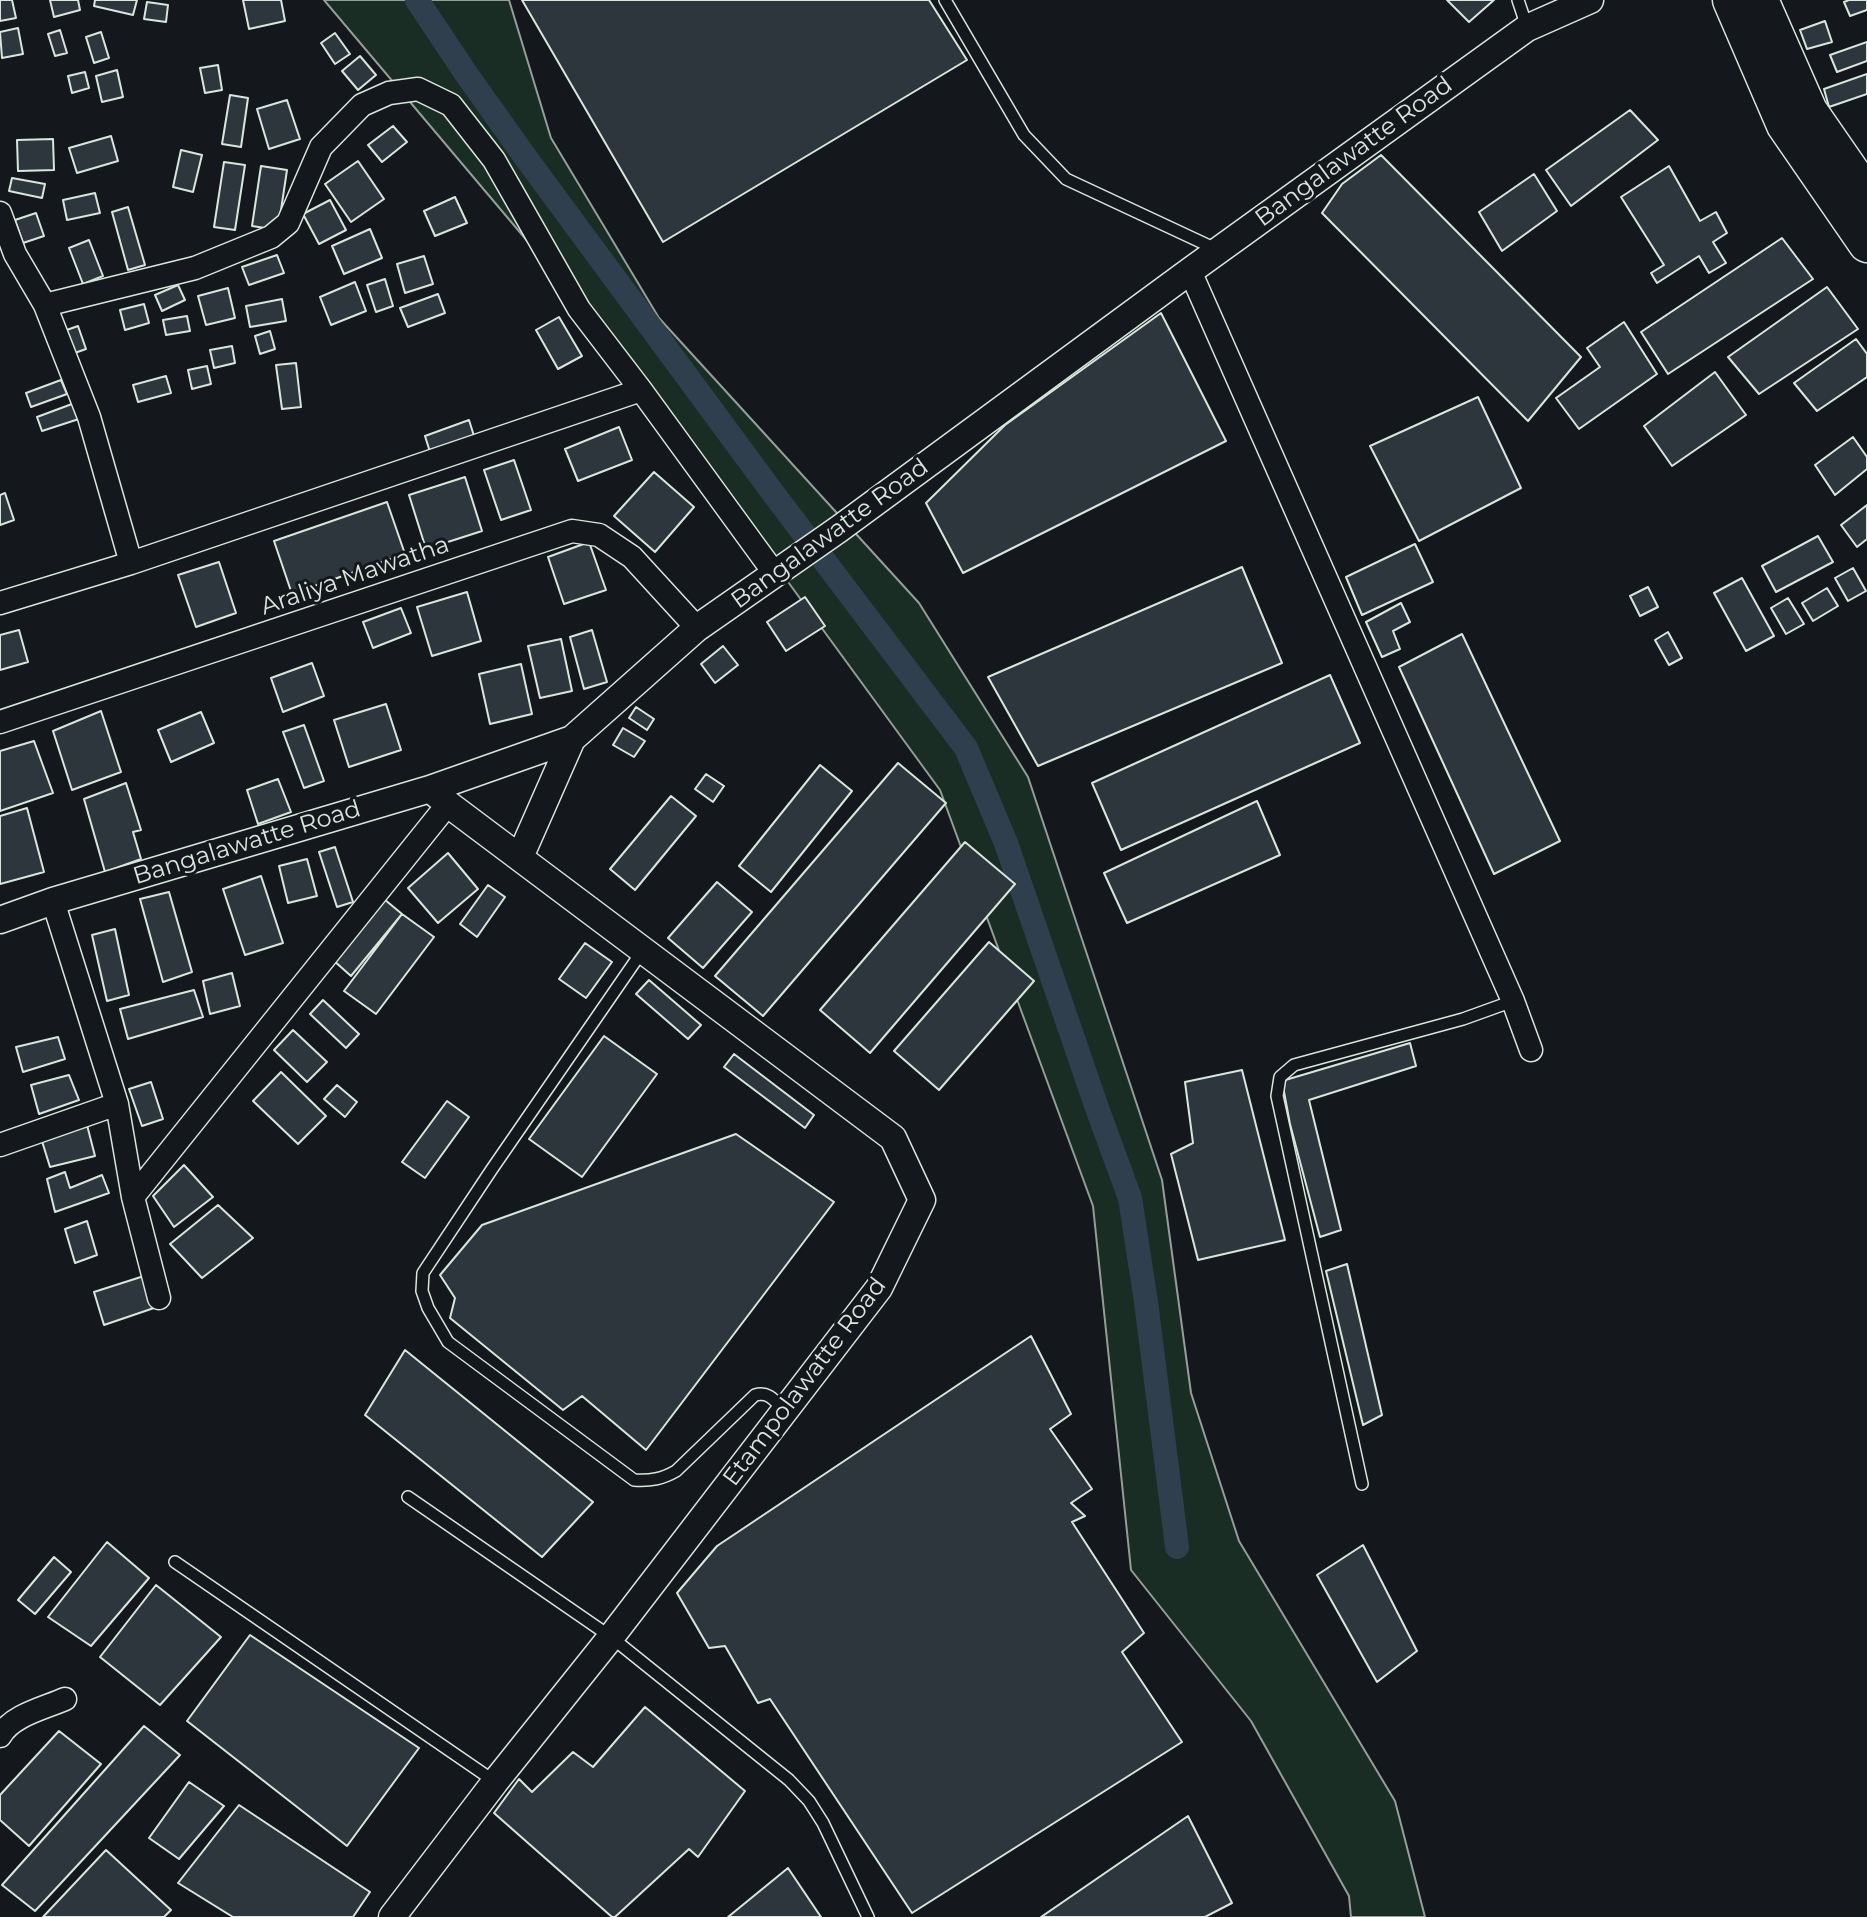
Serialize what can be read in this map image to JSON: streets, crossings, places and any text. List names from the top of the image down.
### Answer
{
  "streets": {
    "street": ["Bangalawatte Road", "Araliya Mawatha", "Etampolawatte Road"]
  },
  "crossings": [
    ["Bangalawatte Road", "Araliya Mawatha"],
    ["Bangalawatte Road", "Etampolawatte Road"]
  ]
}
